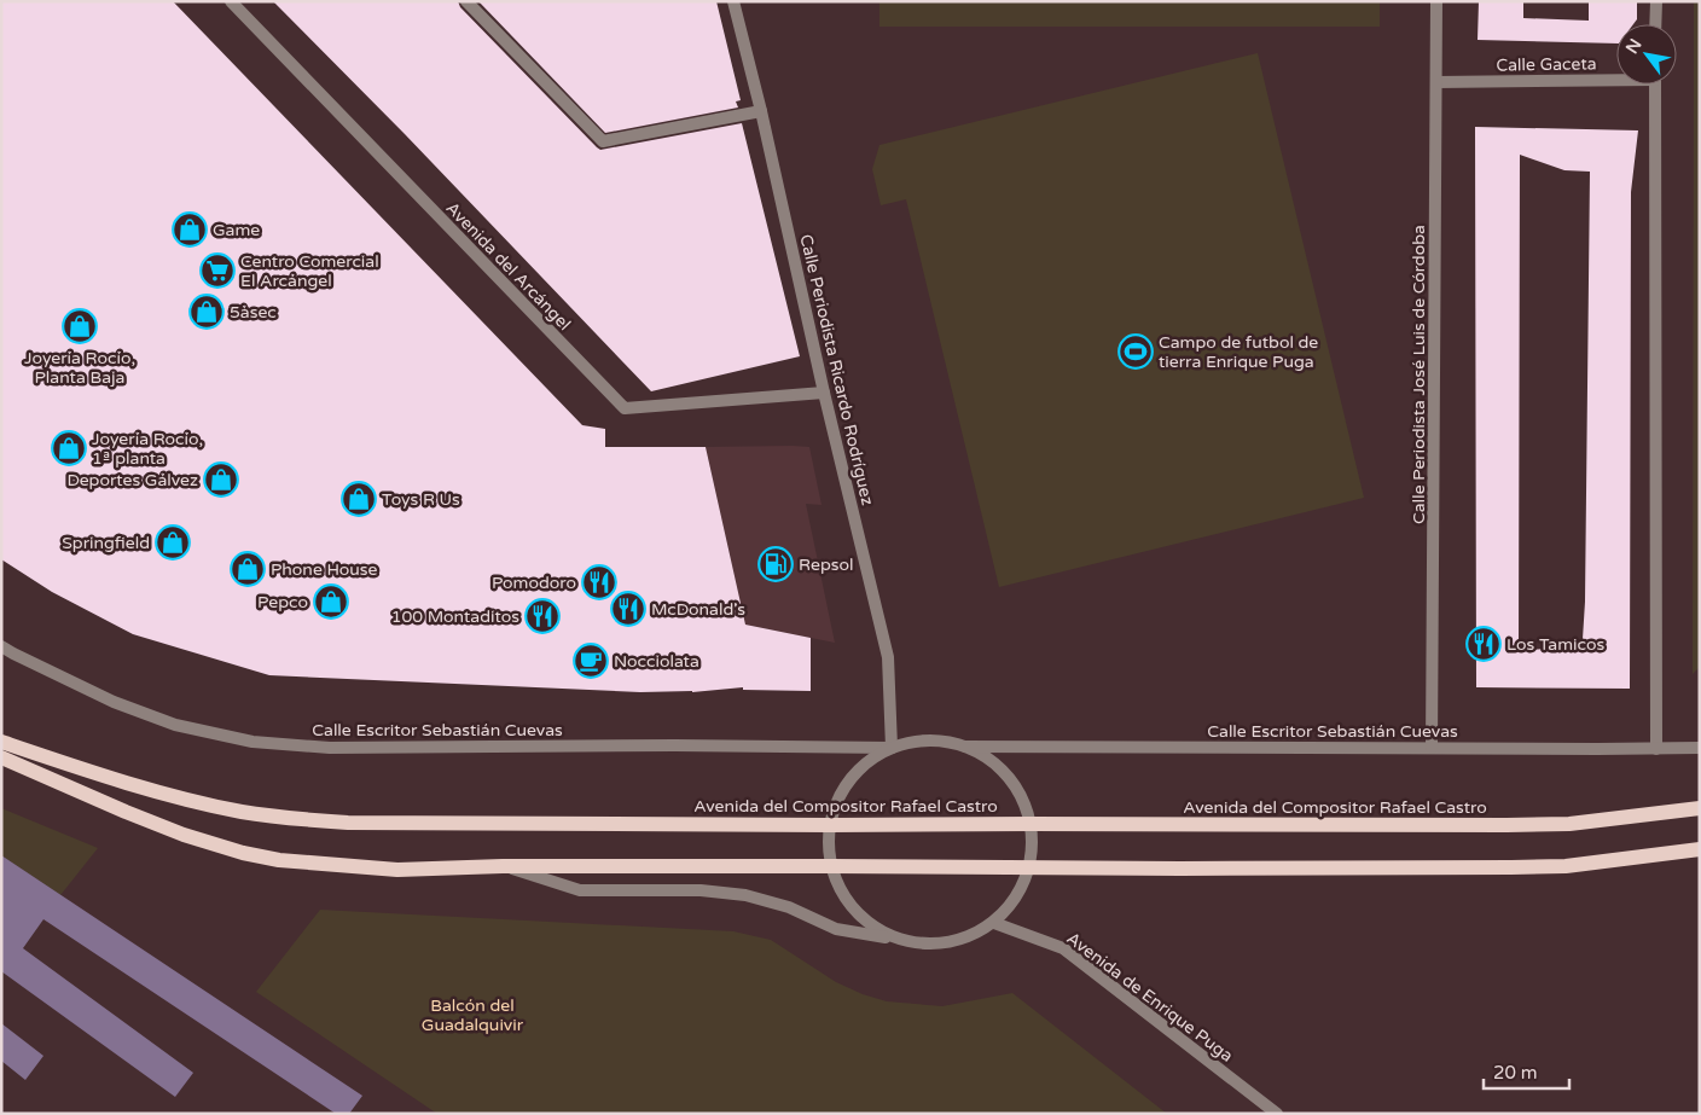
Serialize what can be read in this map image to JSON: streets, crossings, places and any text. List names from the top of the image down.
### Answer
{
  "streets": {
    "main road": ["Avenida del Compositor Rafael Castro"],
    "street": [
      "Calle Gaceta",
      "Avenida del Arcángel",
      "Calle Periodista Ricardo Rodríguez",
      "Calle Periodista José Luis de Córdoba",
      "Calle Escritor Sebastián Cuevas",
      "Avenida de Enrique Puga"
    ]
  },
  "crossings": [
    ["Calle Gaceta", "Calle Periodista José Luis de Córdoba"],
    ["Avenida del Arcángel", "Calle Periodista Ricardo Rodríguez"],
    ["Calle Periodista Ricardo Rodríguez", "Calle Escritor Sebastián Cuevas"],
    ["Calle Periodista José Luis de Córdoba", "Calle Escritor Sebastián Cuevas"]
  ],
  "parks": ["Balcón del Guadalquivir"],
  "places": {
    "shop": [
      "Game",
      "5àsec",
      "Joyería Rocío, Planta Baja",
      "Joyería Rocío, 1ª planta",
      "Deportes Gálvez",
      "Toys R Us",
      "Springfield",
      "Phone House",
      "Pepco"
    ],
    "supermarket": ["Centro Comercial El Arcángel"],
    "sports": ["Campo de futbol de tierra Enrique Puga"],
    "fuel station": ["Repsol"],
    "restaurant": [
      "Pomodoro",
      "McDonald's",
      "100 Montaditos",
      "Los Tamicos"
    ],
    "cafe": ["Nocciolata"]
  },
  "scale_bar": "20 m",
  "north": "top left"
}
